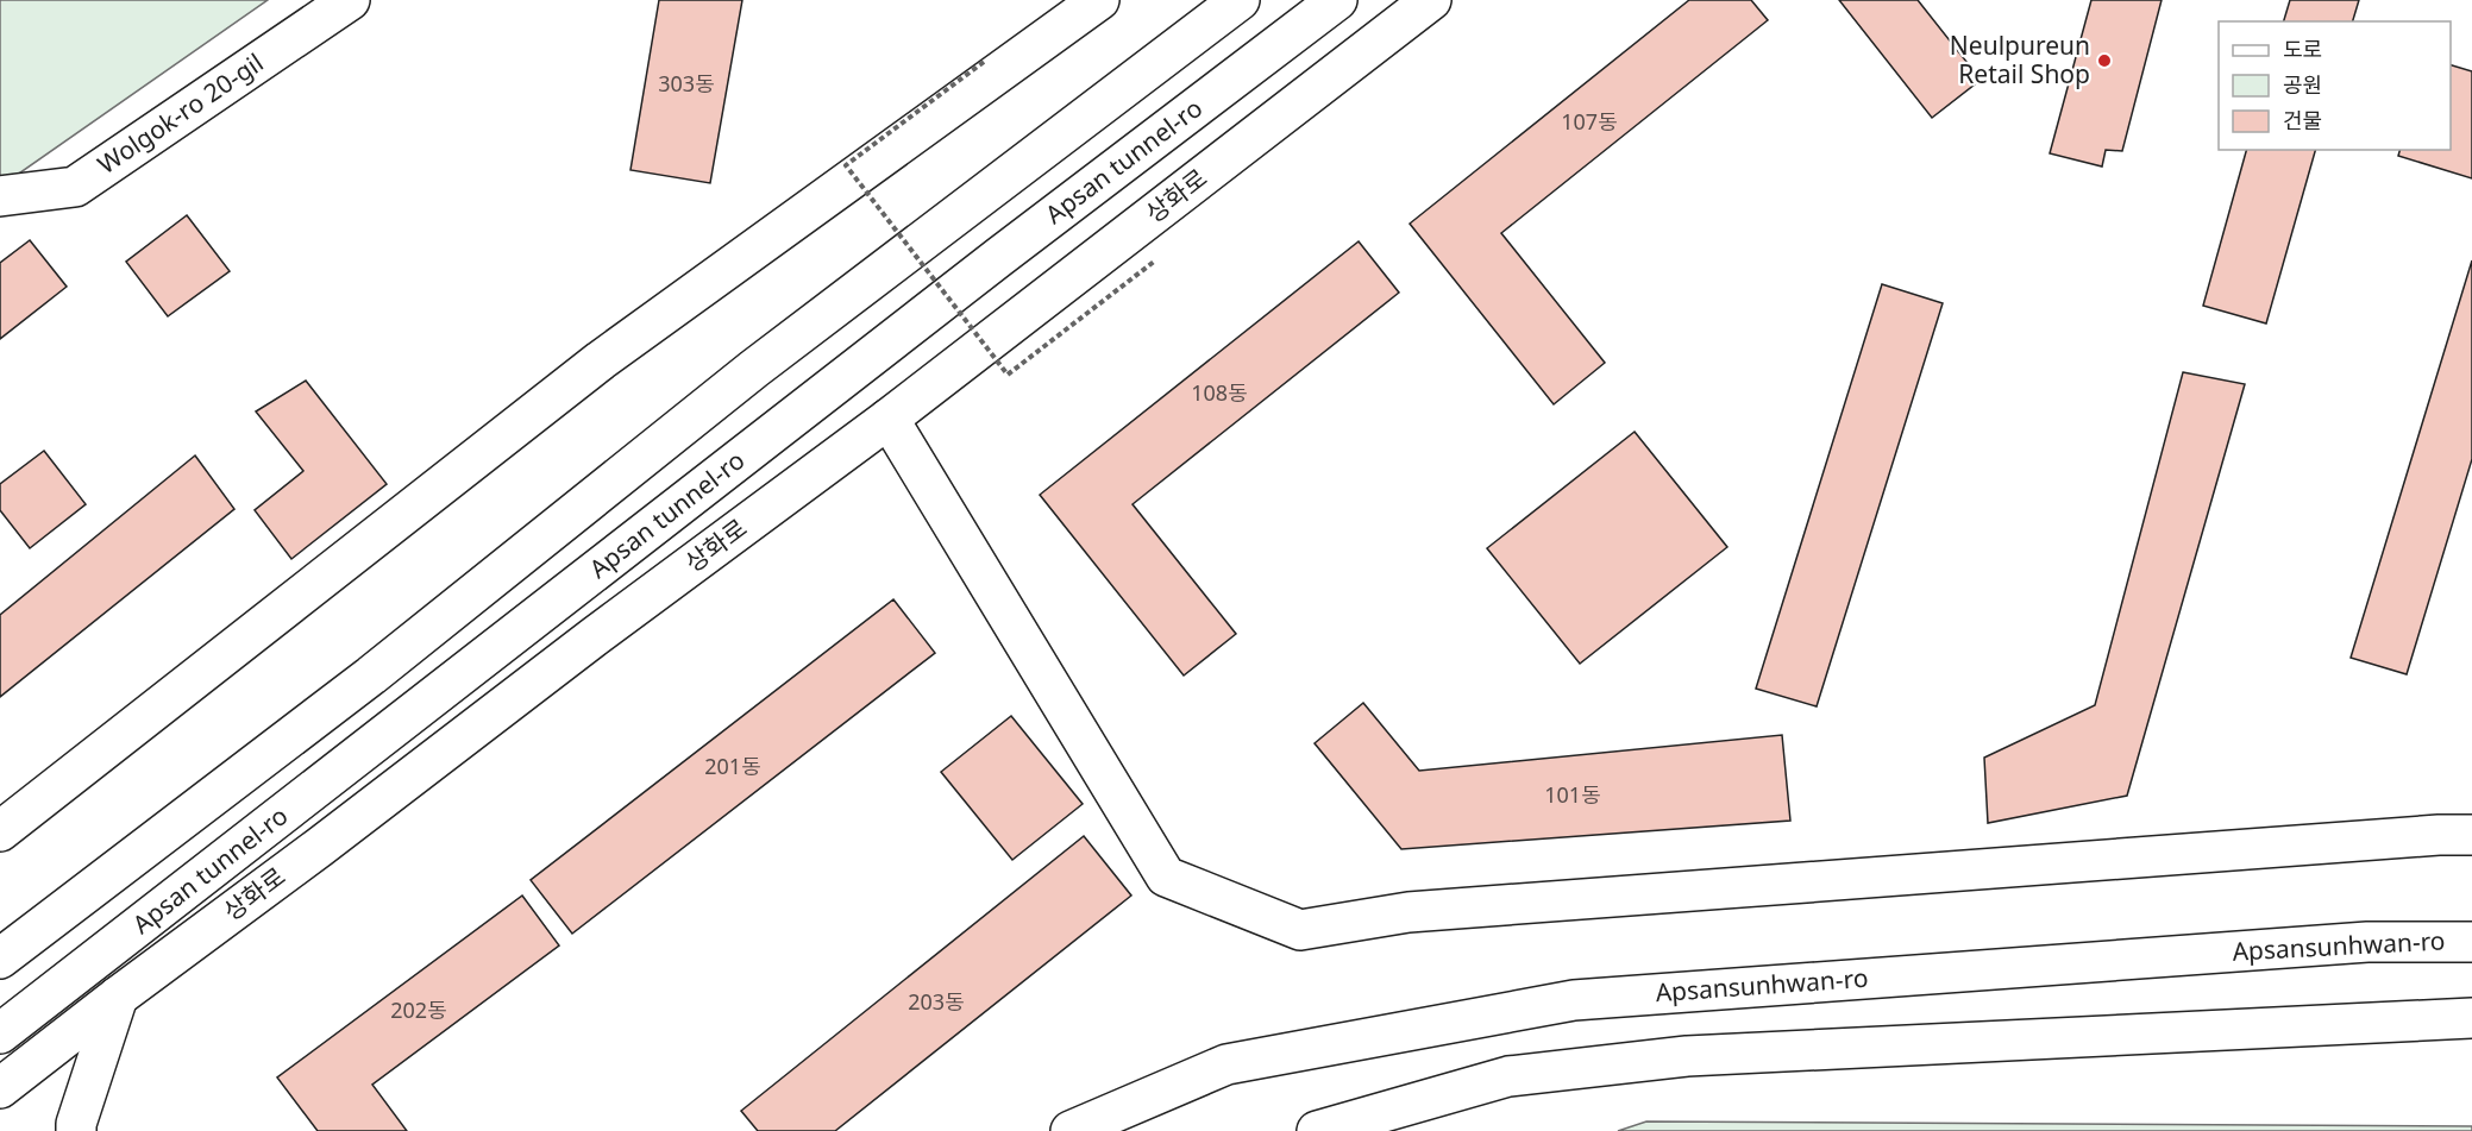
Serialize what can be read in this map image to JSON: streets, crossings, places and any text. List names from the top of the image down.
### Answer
{
  "streets": {
    "main road": [
      "Wolgok-ro 20-gil",
      "Apsan tunnel-ro",
      "상화로",
      "Apsansunhwan-ro"
    ]
  },
  "places": ["Neulpureun Retail Shop"],
  "house_numbers": [
    "303동",
    "107동",
    "108동",
    "201동",
    "101동",
    "203동",
    "202동"
  ],
  "legend": ["도로", "공원", "건물"]
}
